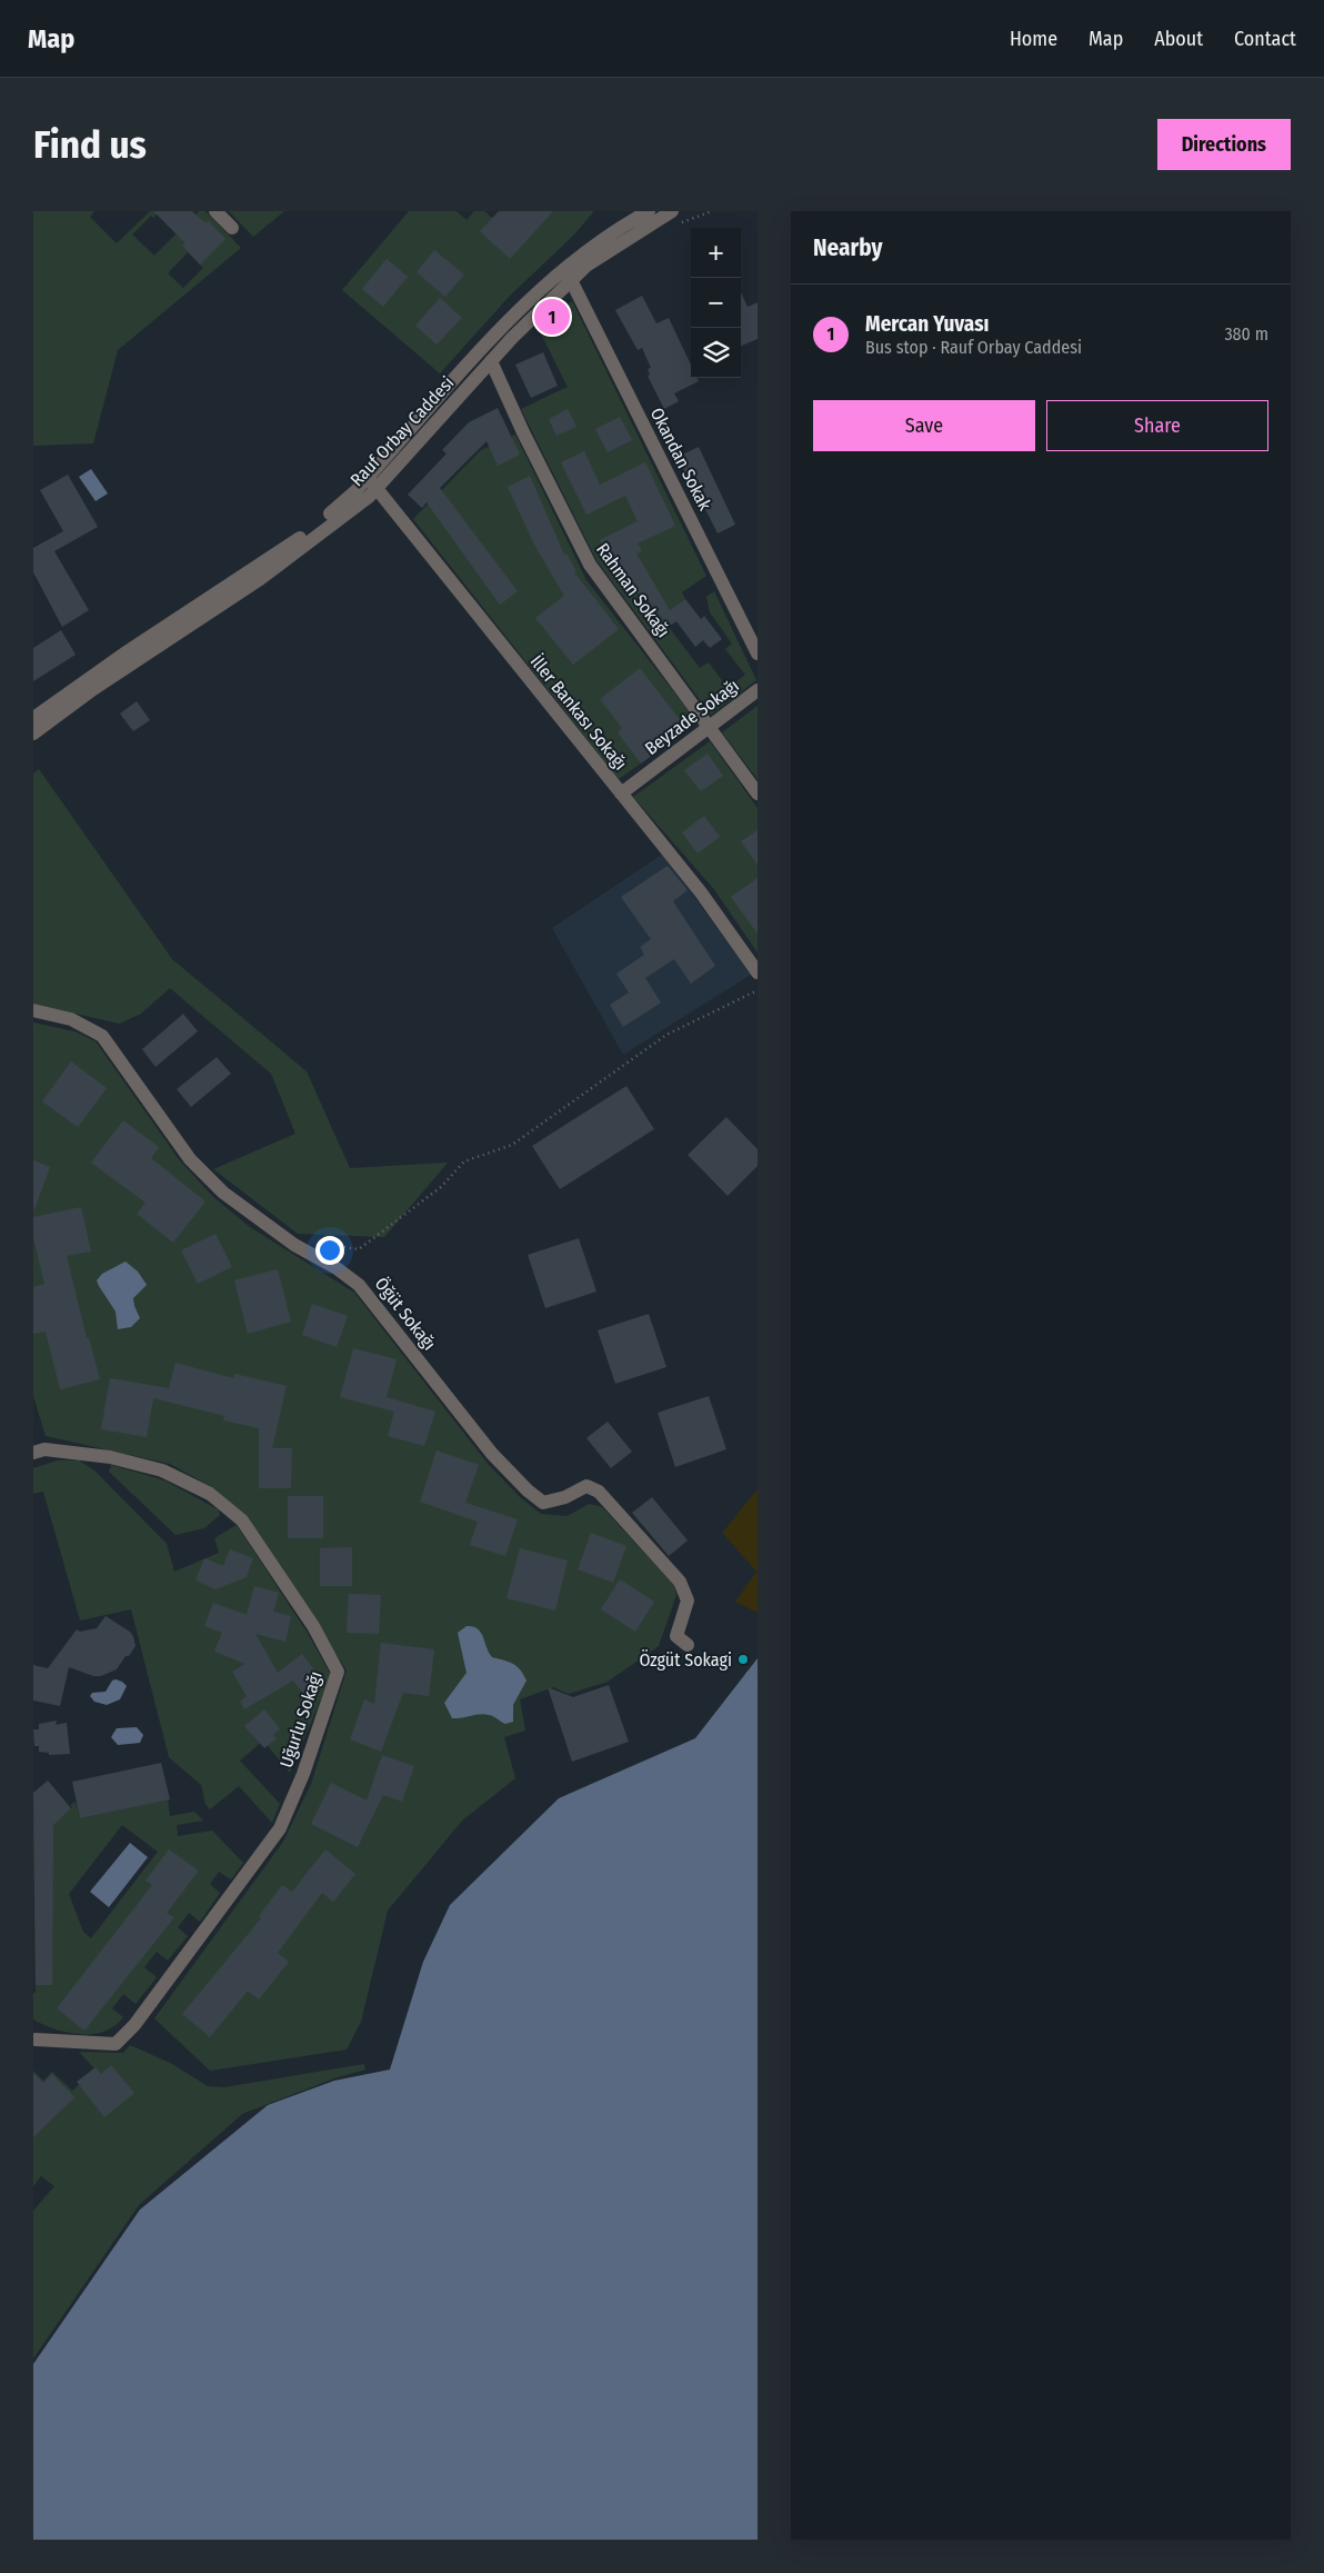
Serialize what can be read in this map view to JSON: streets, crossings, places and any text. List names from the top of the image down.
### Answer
{
  "streets": {
    "street": [
      "Rauf Orbay Caddesi",
      "Okandan Sokak",
      "Rahman Sokağı",
      "İller Bankası Sokağı",
      "Beyzade Sokağı",
      "Öğüt Sokağı",
      "Uğurlu Sokağı"
    ]
  },
  "crossings": [
    ["Rauf Orbay Caddesi", "Okandan Sokak"],
    ["Rauf Orbay Caddesi", "Rahman Sokağı"],
    ["Rauf Orbay Caddesi", "İller Bankası Sokağı"],
    ["Rahman Sokağı", "Beyzade Sokağı"],
    ["İller Bankası Sokağı", "Beyzade Sokağı"]
  ],
  "places": ["Özgüt Sokagi"],
  "page": {
    "header": "Map",
    "nav": [
      "Home",
      "Map",
      "About",
      "Contact"
    ],
    "buttons": [
      "Directions",
      ["Save", "Share"]
    ],
    "title": "Find us",
    "heading": "Nearby",
    "map_buttons": ["+", "−"],
    "list": [
      {
        "mark": "1",
        "name": "Mercan Yuvası",
        "note": "Bus stop · Rauf Orbay Caddesi",
        "value": "380 m"
      }
    ],
    "pins": "1"
  }
}
